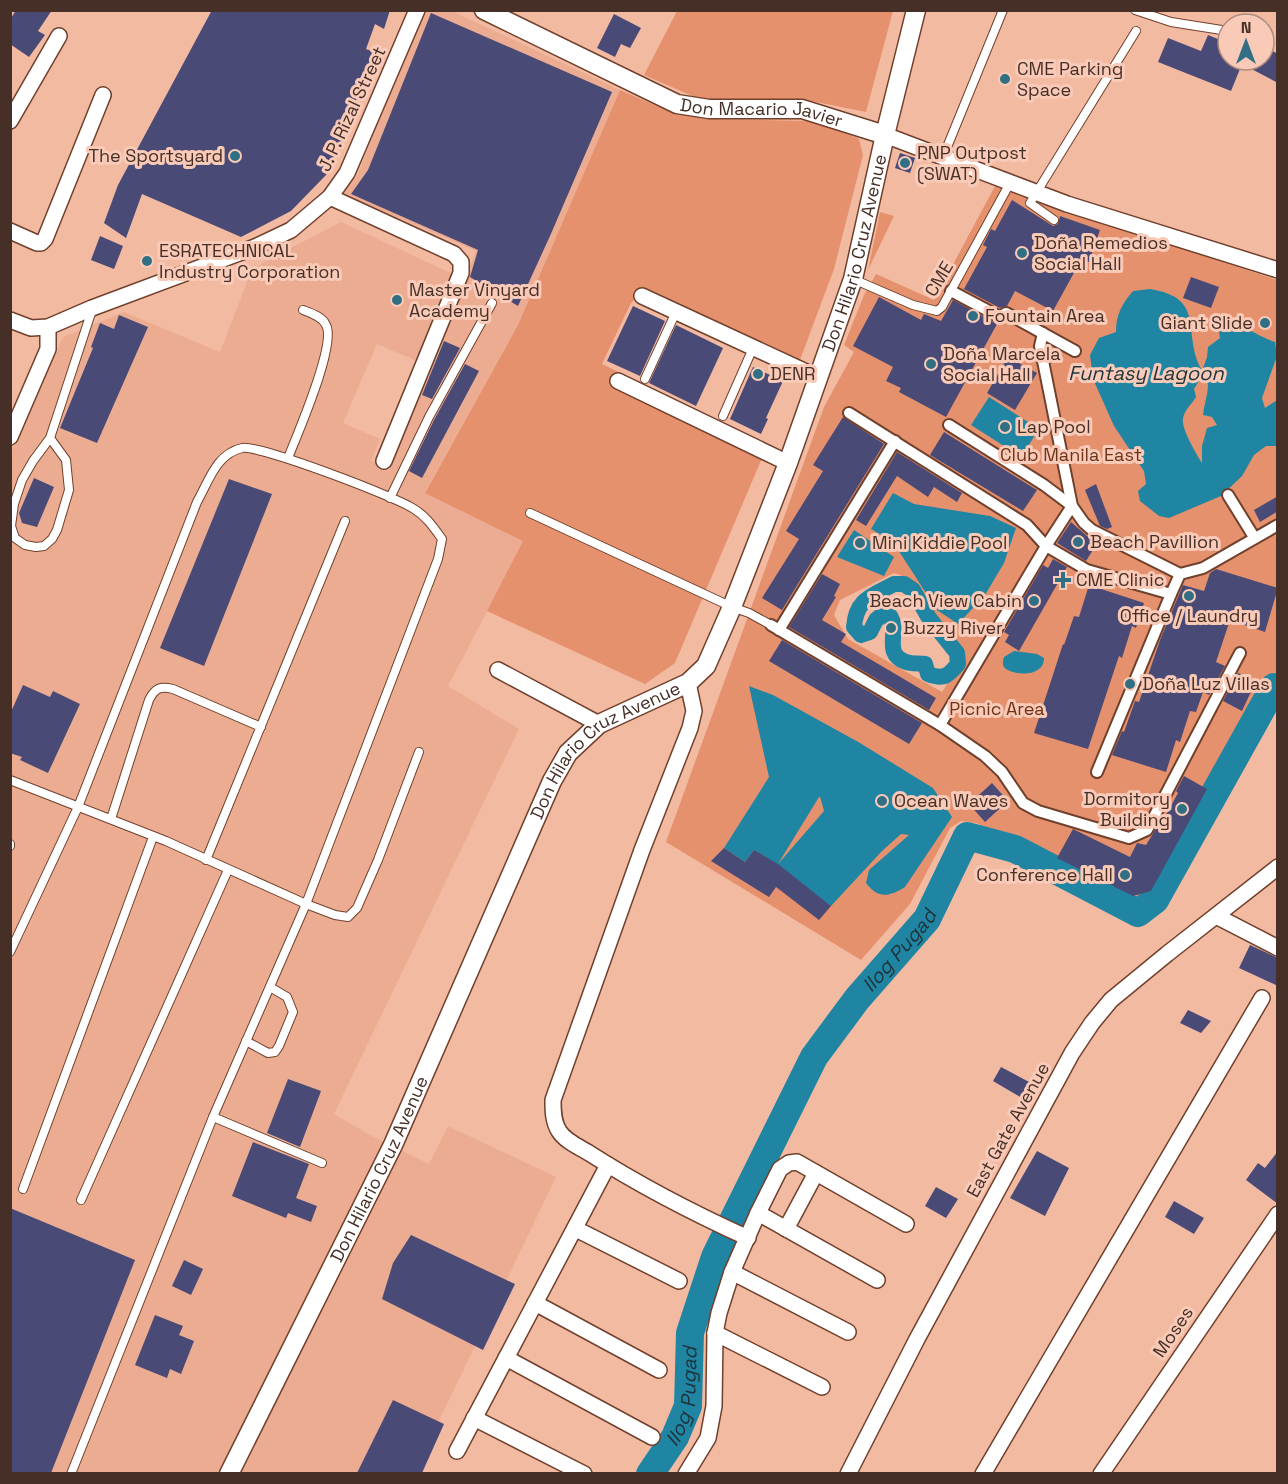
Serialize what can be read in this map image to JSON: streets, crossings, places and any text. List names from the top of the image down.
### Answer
{
  "streets": {
    "street": [
      "J. P. Rizal Street",
      "Don Macario Javier",
      "Don Hilario Cruz Avenue",
      "East Gate Avenue",
      "Moses"
    ],
    "lane": ["CME"]
  },
  "crossings": [
    ["Don Macario Javier", "Don Hilario Cruz Avenue"],
    ["Don Hilario Cruz Avenue", "CME"]
  ],
  "water": ["Funtasy Lagoon", "Ilog Pugad"],
  "parks": ["Club Manila East", "Picnic Area"],
  "places": {
    "other": [
      "CME Parking Space",
      "The Sportsyard",
      "PNP Outpost (SWAT)",
      "Doña Remedios Social Hall",
      "ESRATECHNICAL Industry Corporation",
      "Master Vinyard Academy",
      "Fountain Area",
      "Giant Slide",
      "Doña Marcela Social Hall",
      "DENR",
      "Lap Pool",
      "Beach Pavillion",
      "Mini Kiddie Pool",
      "Office / Laundry",
      "Beach View Cabin",
      "Buzzy River",
      "Doña Luz Villas",
      "Ocean Waves",
      "Dormitory Building",
      "Conference Hall"
    ],
    "health": ["CME Clinic"]
  },
  "north": "top"
}
